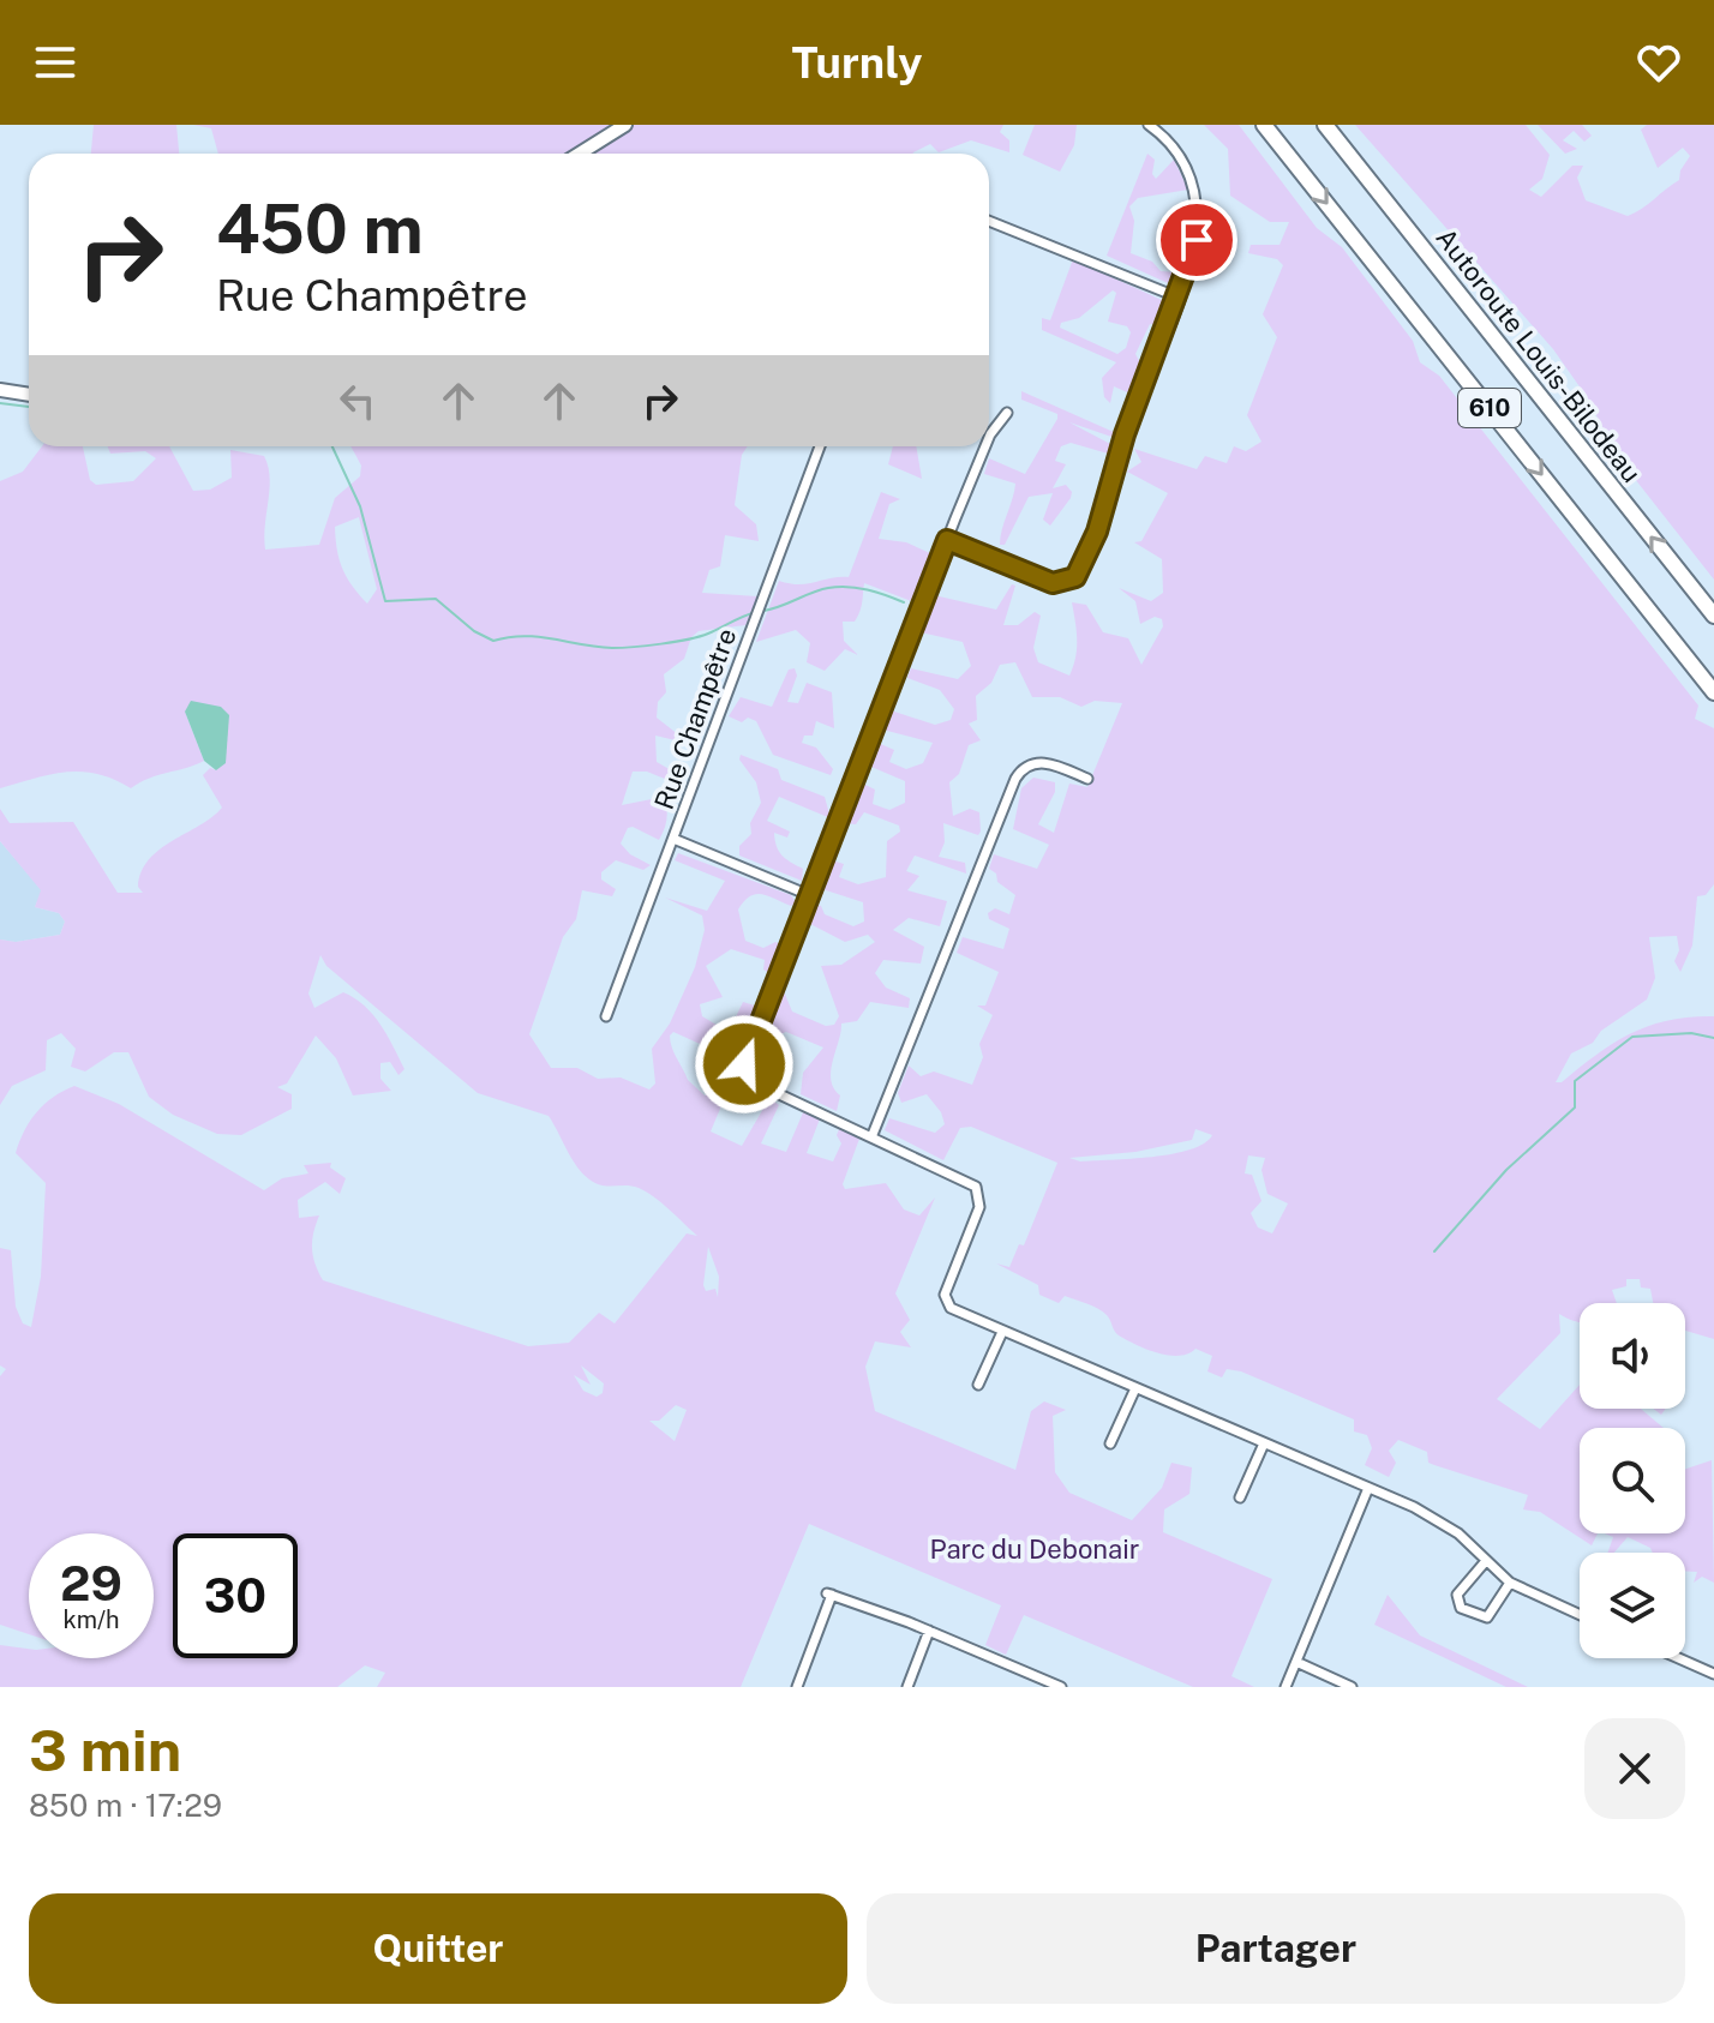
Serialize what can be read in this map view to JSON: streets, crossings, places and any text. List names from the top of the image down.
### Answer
{
  "streets": {
    "highway": ["Autoroute Louis-Bilodeau", "610"],
    "street": ["Rue Champêtre"]
  },
  "parks": ["Parc du Debonair"],
  "page": {
    "header": "Turnly",
    "turn": ["450 m", "Rue Champêtre"],
    "speed": "29 km/h",
    "limit": "30",
    "heading": ["3 min", "850 m · 17:29"],
    "buttons": ["Quitter", "Partager"]
  }
}
